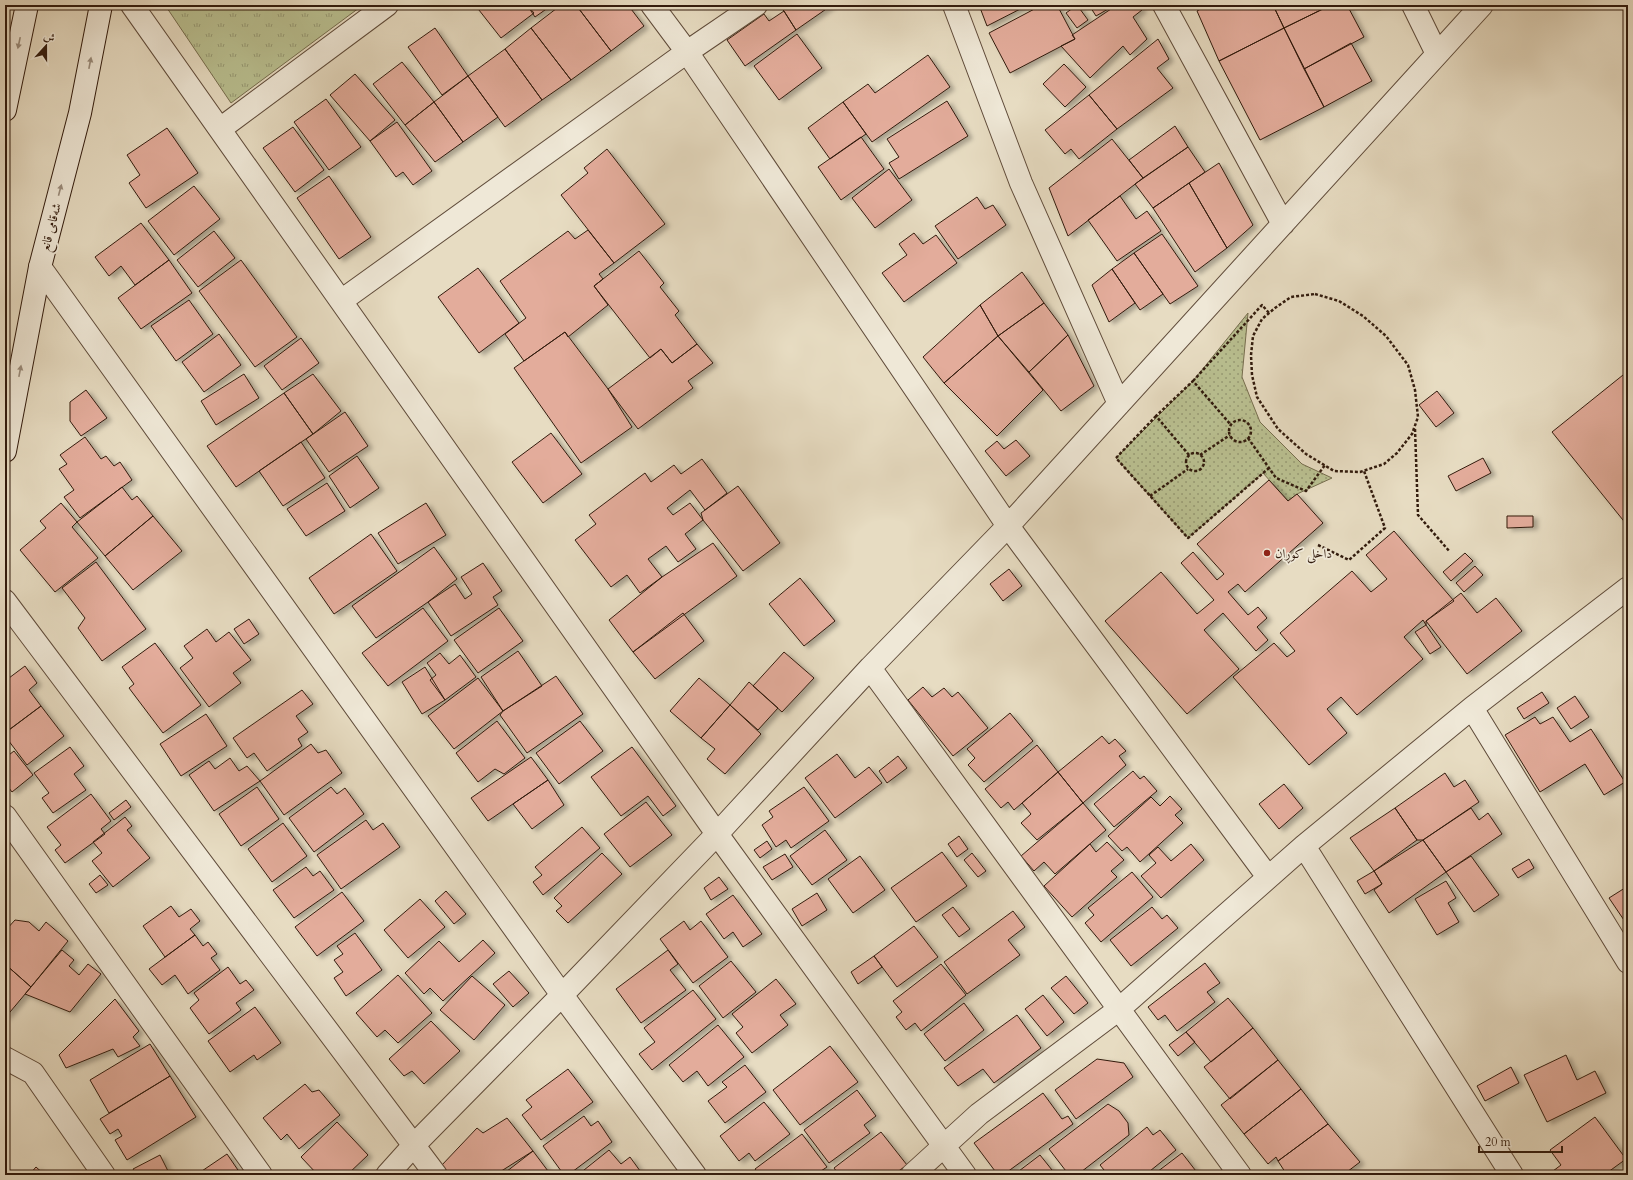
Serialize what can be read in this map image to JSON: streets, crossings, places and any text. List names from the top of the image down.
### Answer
{
  "streets": {
    "street": ["شەقامی قانع"]
  },
  "one_way": ["شەقامی قانع"],
  "places": ["داخلی کوڕان"],
  "scale_bar": "20 m",
  "north": "top"
}
